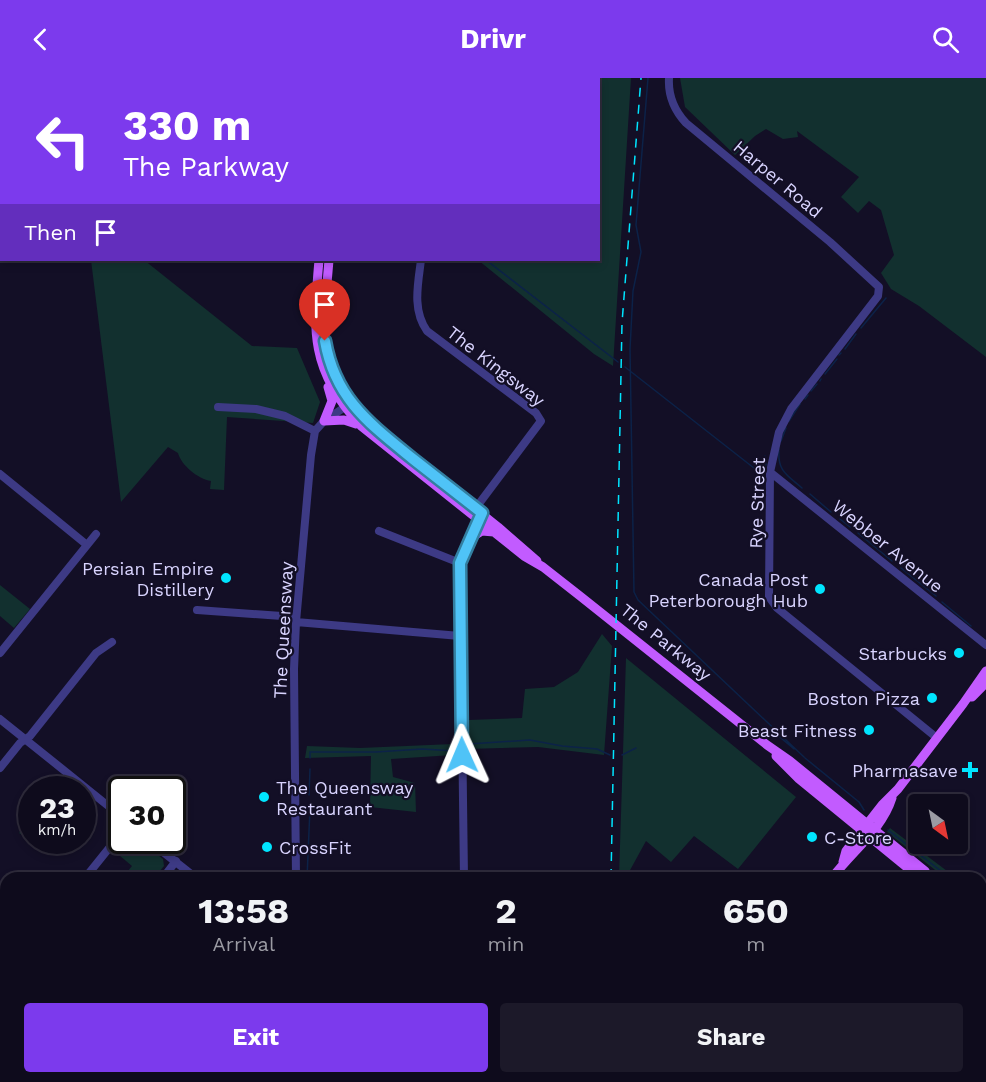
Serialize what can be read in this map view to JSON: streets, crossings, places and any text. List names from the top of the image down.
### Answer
{
  "streets": {
    "main road": ["The Parkway"],
    "street": [
      "Harper Road",
      "The Kingsway",
      "Rye Street",
      "Webber Avenue",
      "The Queensway"
    ]
  },
  "crossings": [
    ["Harper Road", "Rye Street"],
    ["The Kingsway", "The Parkway"],
    ["Rye Street", "Webber Avenue"]
  ],
  "places": {
    "other": [
      "Persian Empire Distillery",
      "Canada Post Peterborough Hub",
      "Starbucks",
      "Boston Pizza",
      "Beast Fitness",
      "The Queensway Restaurant",
      "C-Store",
      "CrossFit"
    ],
    "health": ["Pharmasave"]
  },
  "north": "bottom right",
  "page": {
    "header": "Drivr",
    "turn": ["330 m", "The Parkway"],
    "then": "Then",
    "speed": "23 km/h",
    "limit": "30",
    "eta": [
      "13:58",
      "Arrival",
      "2",
      "min",
      "650",
      "m"
    ],
    "buttons": ["Exit", "Share"]
  }
}
